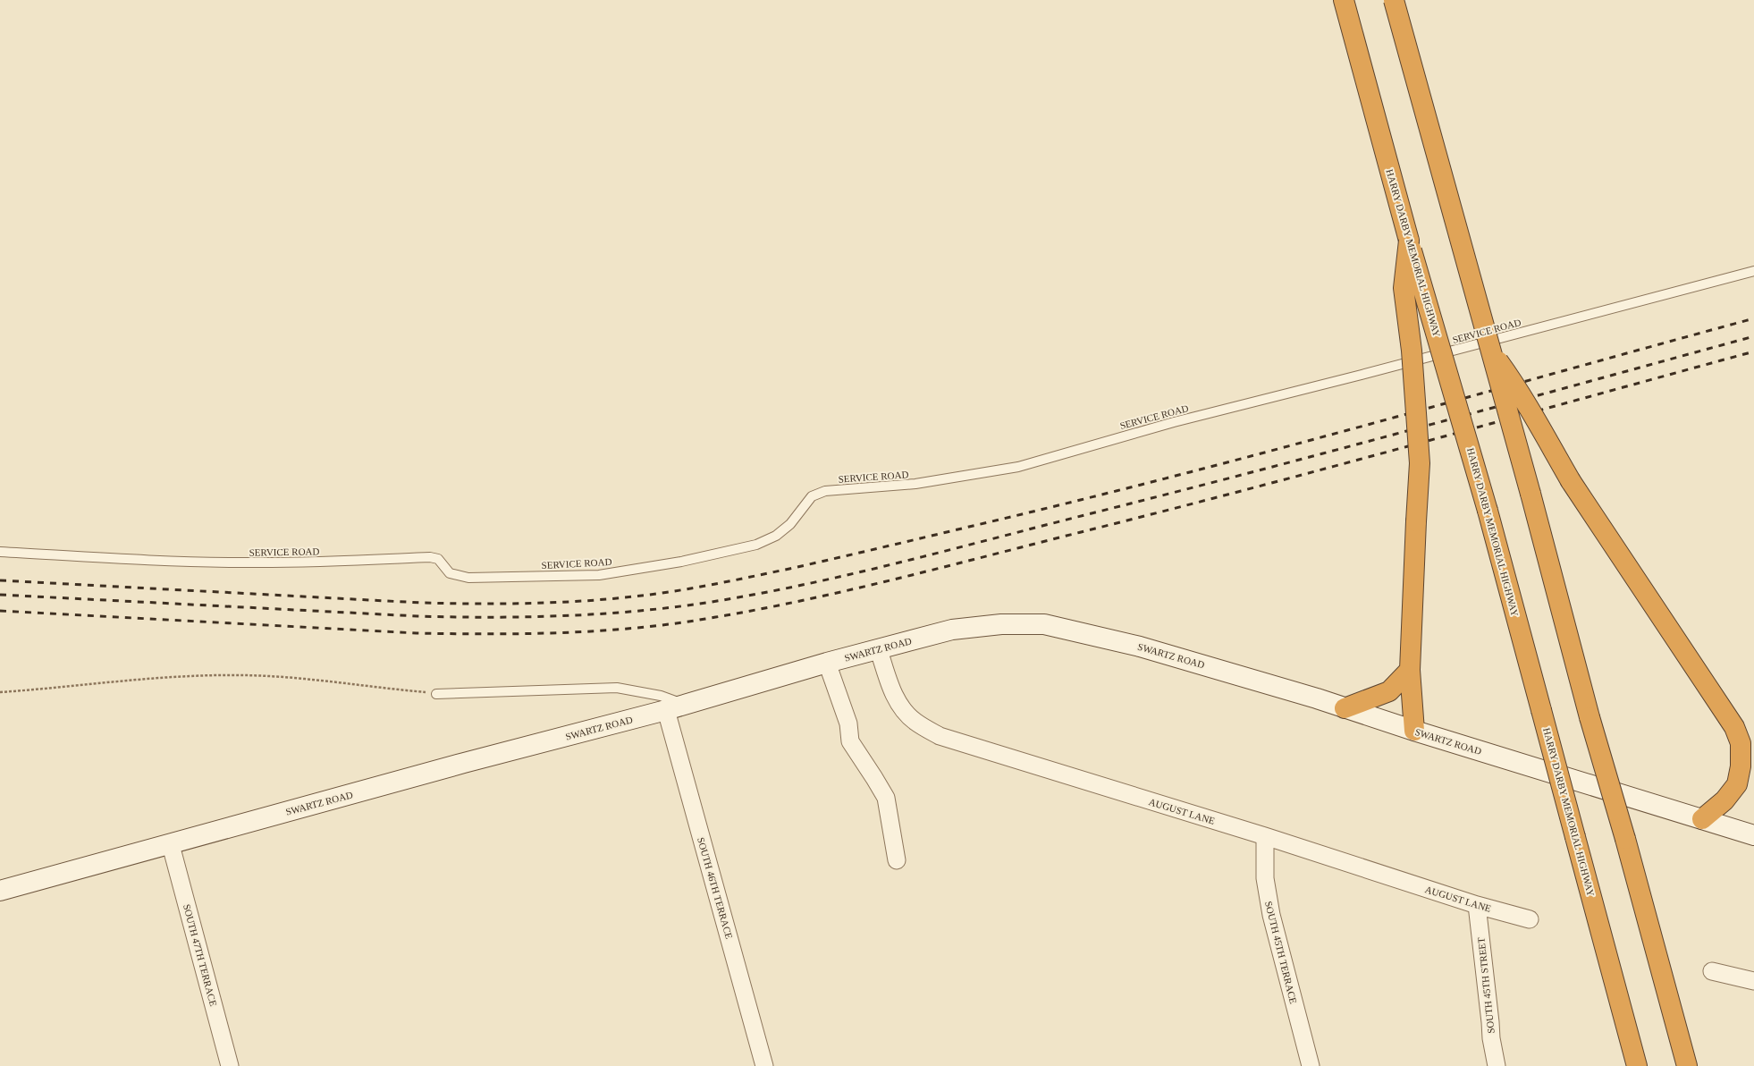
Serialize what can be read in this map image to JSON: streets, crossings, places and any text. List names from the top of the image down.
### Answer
{
  "streets": {
    "highway": ["HARRY DARBY MEMORIAL HIGHWAY"],
    "street": [
      "SWARTZ ROAD",
      "AUGUST LANE",
      "SOUTH 46TH TERRACE",
      "SOUTH 45TH TERRACE",
      "SOUTH 47TH TERRACE",
      "SOUTH 45TH STREET"
    ],
    "lane": ["SERVICE ROAD"]
  },
  "crossings": [
    ["SWARTZ ROAD", "AUGUST LANE"],
    ["SWARTZ ROAD", "SOUTH 46TH TERRACE"],
    ["SWARTZ ROAD", "SOUTH 47TH TERRACE"],
    ["AUGUST LANE", "SOUTH 45TH TERRACE"],
    ["AUGUST LANE", "SOUTH 45TH STREET"]
  ]
}
